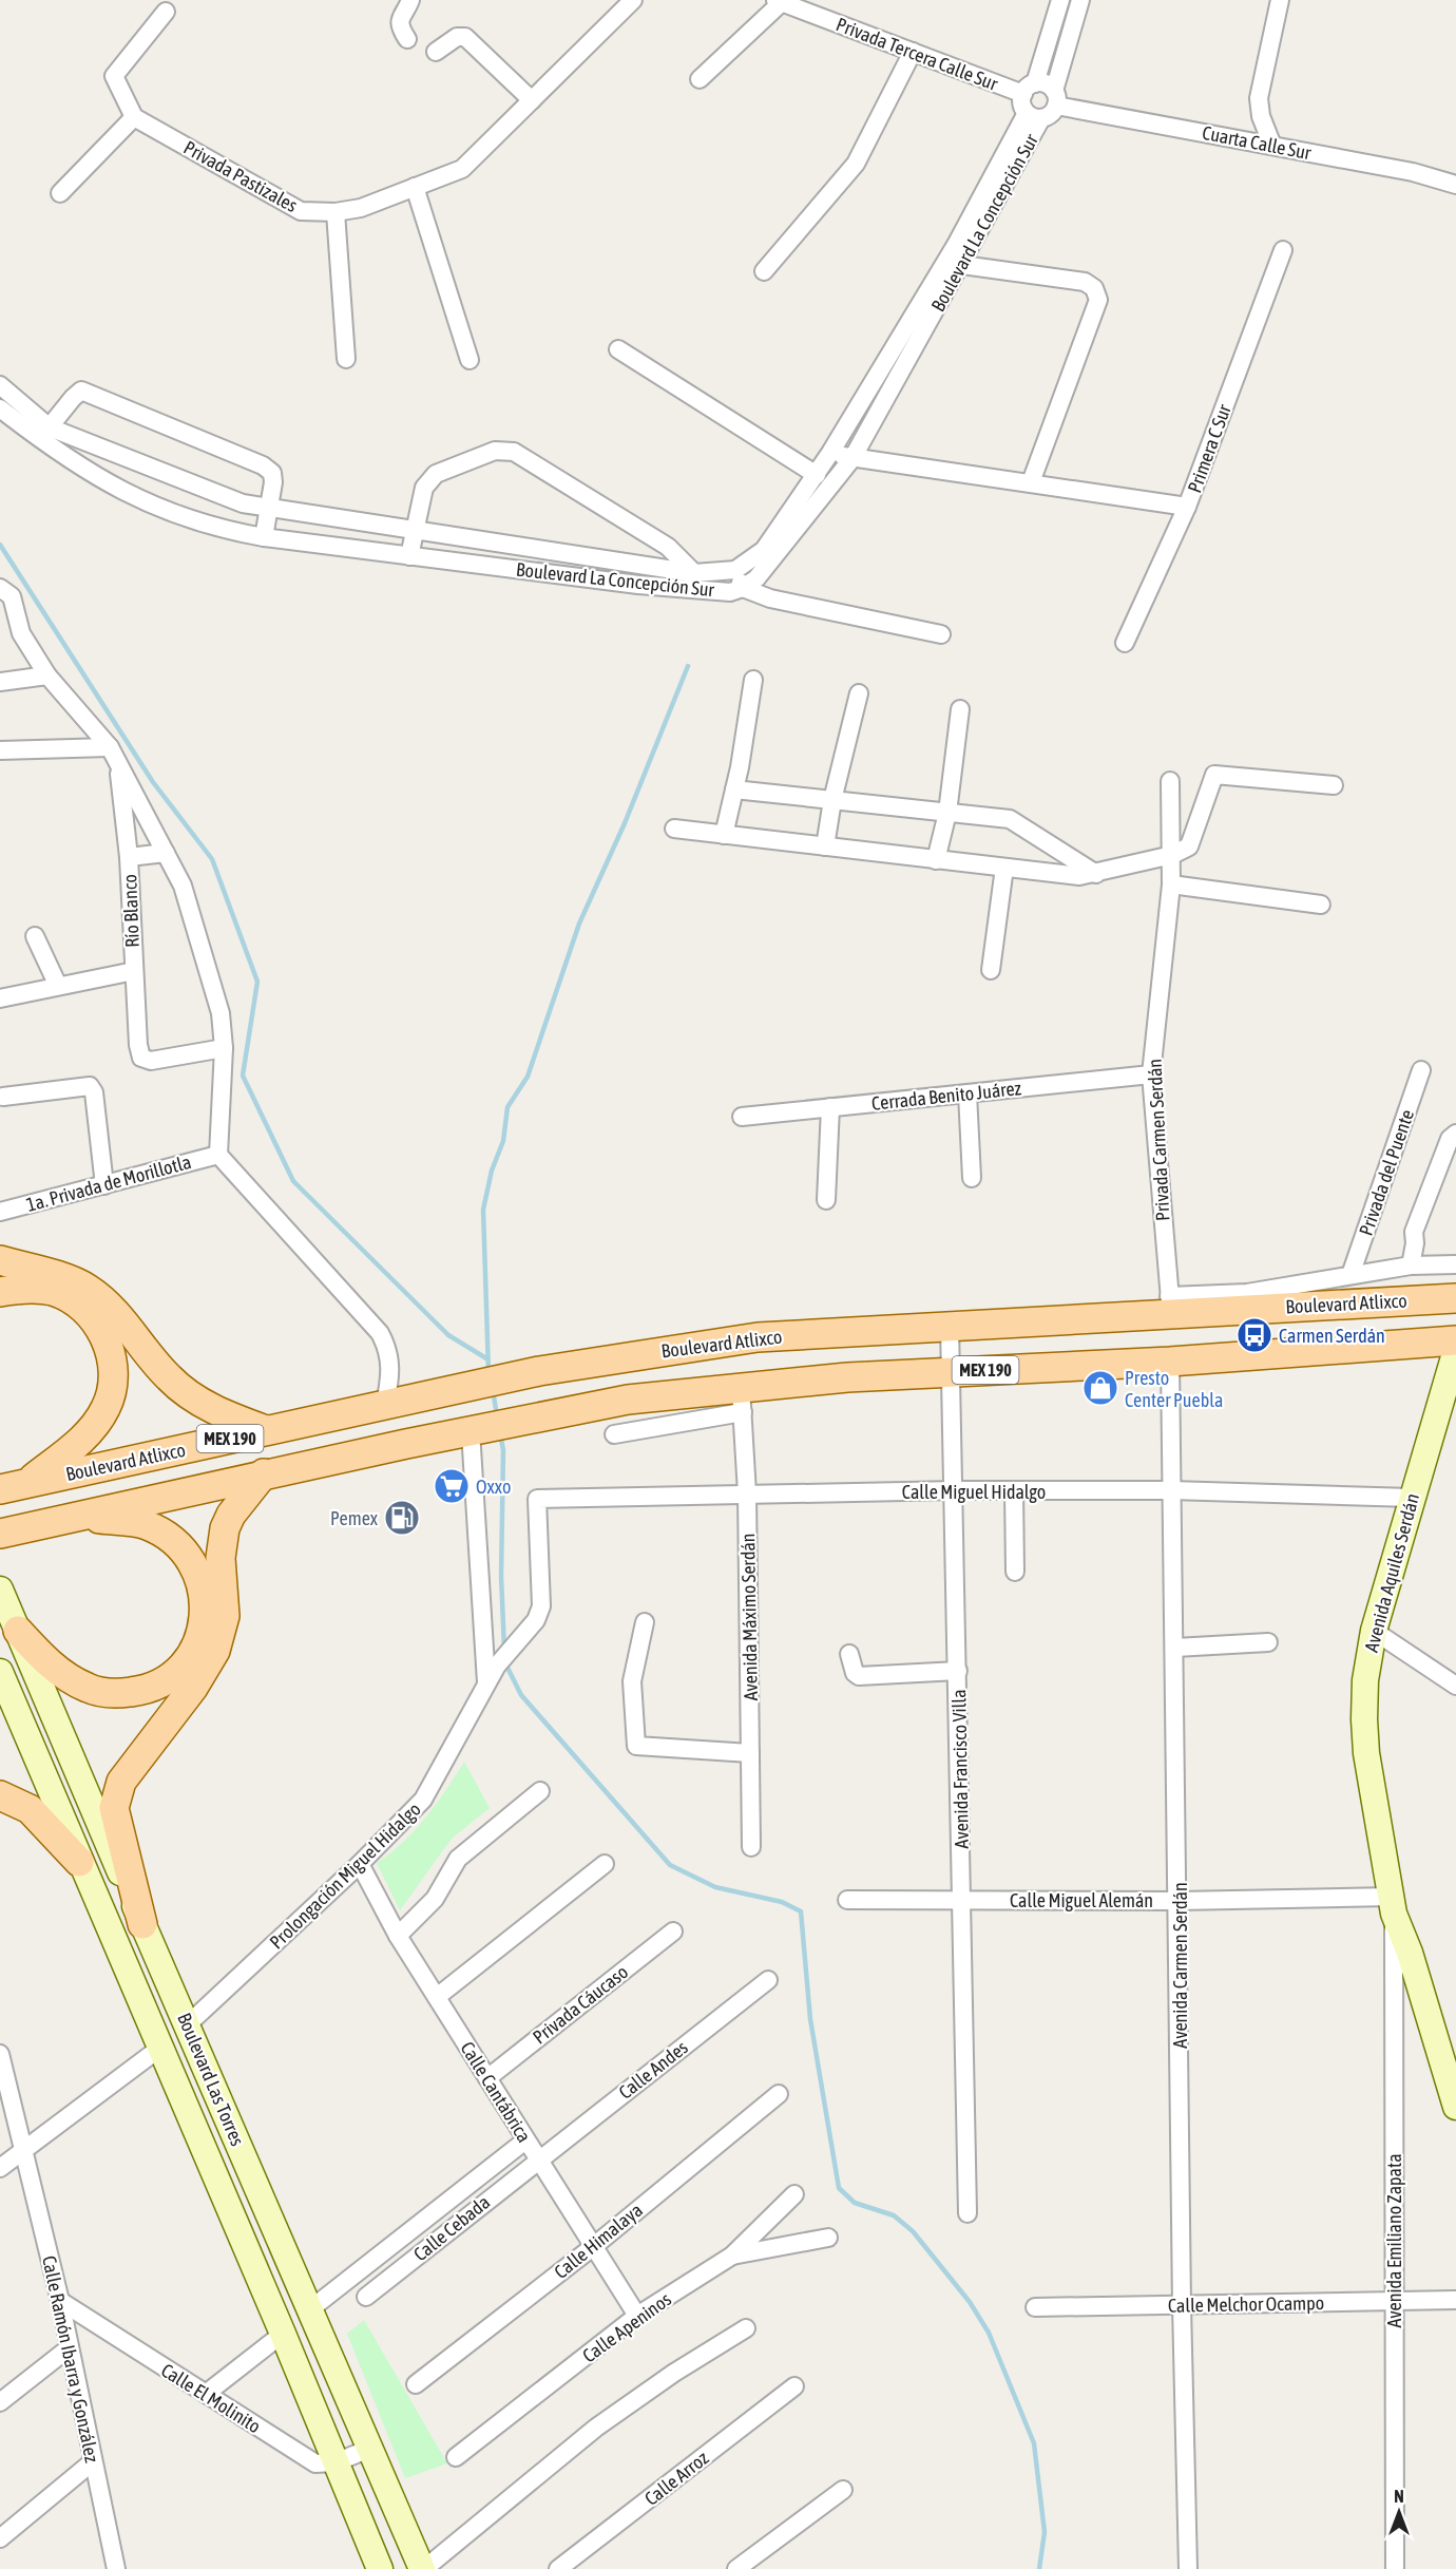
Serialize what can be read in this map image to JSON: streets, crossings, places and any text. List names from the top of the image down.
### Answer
{
  "streets": {
    "main road": [
      "Boulevard Atlixco",
      "MEX 190",
      "Avenida Aquiles Serdán",
      "Boulevard Las Torres"
    ],
    "street": [
      "Privada Tercera Calle Sur",
      "Cuarta Calle Sur",
      "Privada Pastizales",
      "Boulevard La Concepción Sur",
      "Primera C Sur",
      "Río Blanco",
      "Cerrada Benito Juárez",
      "Privada Carmen Serdán",
      "Privada del Puente",
      "1a. Privada de Morillotla",
      "Calle Miguel Hidalgo",
      "Avenida Máximo Serdán",
      "Avenida Francisco Villa",
      "Prolongación Miguel Hidalgo",
      "Calle Miguel Alemán",
      "Avenida Carmen Serdán",
      "Privada Cáucaso",
      "Calle Andes",
      "Calle Cantábrica",
      "Calle Cebada",
      "Calle Himalaya",
      "Avenida Emiliano Zapata",
      "Calle Melchor Ocampo",
      "Calle Apeninos",
      "Calle Ramón Ibarra y González",
      "Calle El Molinito",
      "Calle Arroz"
    ]
  },
  "crossings": [
    ["Privada Tercera Calle Sur", "Cuarta Calle Sur"],
    ["Privada Tercera Calle Sur", "Boulevard La Concepción Sur"],
    ["Cuarta Calle Sur", "Boulevard La Concepción Sur"],
    ["Cerrada Benito Juárez", "Privada Carmen Serdán"],
    ["Privada Carmen Serdán", "Boulevard Atlixco"],
    ["Boulevard Atlixco", "Avenida Francisco Villa"],
    ["MEX 190", "Avenida Máximo Serdán"],
    ["MEX 190", "Avenida Francisco Villa"],
    ["MEX 190", "Avenida Carmen Serdán"],
    ["Calle Miguel Hidalgo", "Avenida Aquiles Serdán"],
    ["Calle Miguel Hidalgo", "Avenida Máximo Serdán"],
    ["Calle Miguel Hidalgo", "Avenida Francisco Villa"],
    ["Calle Miguel Hidalgo", "Prolongación Miguel Hidalgo"],
    ["Calle Miguel Hidalgo", "Avenida Carmen Serdán"],
    ["Avenida Aquiles Serdán", "Calle Miguel Alemán"],
    ["Avenida Aquiles Serdán", "Avenida Emiliano Zapata"],
    ["Avenida Francisco Villa", "Calle Miguel Alemán"],
    ["Prolongación Miguel Hidalgo", "Boulevard Las Torres"],
    ["Prolongación Miguel Hidalgo", "Calle Cantábrica"],
    ["Calle Miguel Alemán", "Avenida Carmen Serdán"],
    ["Calle Miguel Alemán", "Avenida Emiliano Zapata"],
    ["Avenida Carmen Serdán", "Calle Melchor Ocampo"],
    ["Privada Cáucaso", "Calle Cantábrica"],
    ["Calle Andes", "Calle Cantábrica"],
    ["Calle Andes", "Calle Cebada"],
    ["Boulevard Las Torres", "Calle El Molinito"],
    ["Calle Cantábrica", "Calle Cebada"],
    ["Calle Cantábrica", "Calle Himalaya"],
    ["Calle Cantábrica", "Calle Apeninos"],
    ["Avenida Emiliano Zapata", "Calle Melchor Ocampo"],
    ["Calle Ramón Ibarra y González", "Calle El Molinito"]
  ],
  "places": {
    "bus stop": ["Carmen Serdán"],
    "shop": ["Presto Center Puebla"],
    "supermarket": ["Oxxo"],
    "fuel station": ["Pemex"]
  },
  "north": "top"
}
